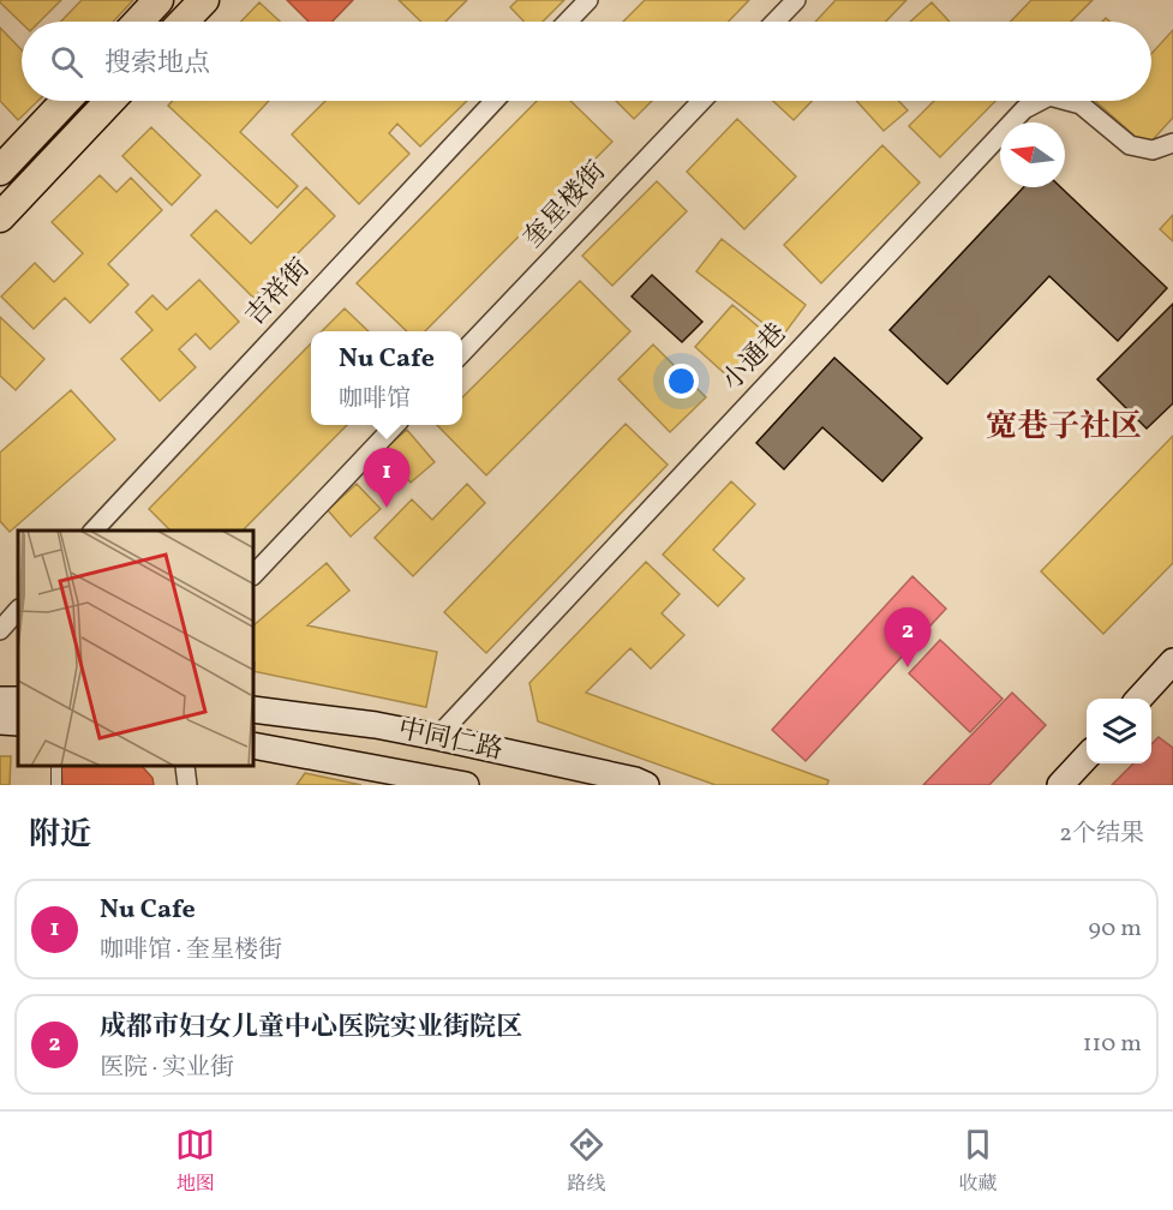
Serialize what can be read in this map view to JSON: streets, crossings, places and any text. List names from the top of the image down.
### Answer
{
  "streets": {
    "street": [
      "奎星楼街",
      "吉祥街",
      "小通巷",
      "中同仁路"
    ]
  },
  "crossings": [
    ["小通巷", "中同仁路"]
  ],
  "districts": ["宽巷子社区"],
  "north": "left",
  "page": {
    "search": "搜索地点",
    "popup": ["Nu Cafe", "咖啡馆"],
    "pins": ["1", "2"],
    "heading": ["附近", "2个结果"],
    "list": [
      {
        "mark": "1",
        "name": "Nu Cafe",
        "note": "咖啡馆 · 奎星楼街",
        "value": "90 m"
      },
      {
        "mark": "2",
        "name": "成都市妇女儿童中心医院实业街院区",
        "note": "医院 · 实业街",
        "value": "110 m"
      }
    ],
    "nav": ["地图", "路线", "收藏"]
  }
}
